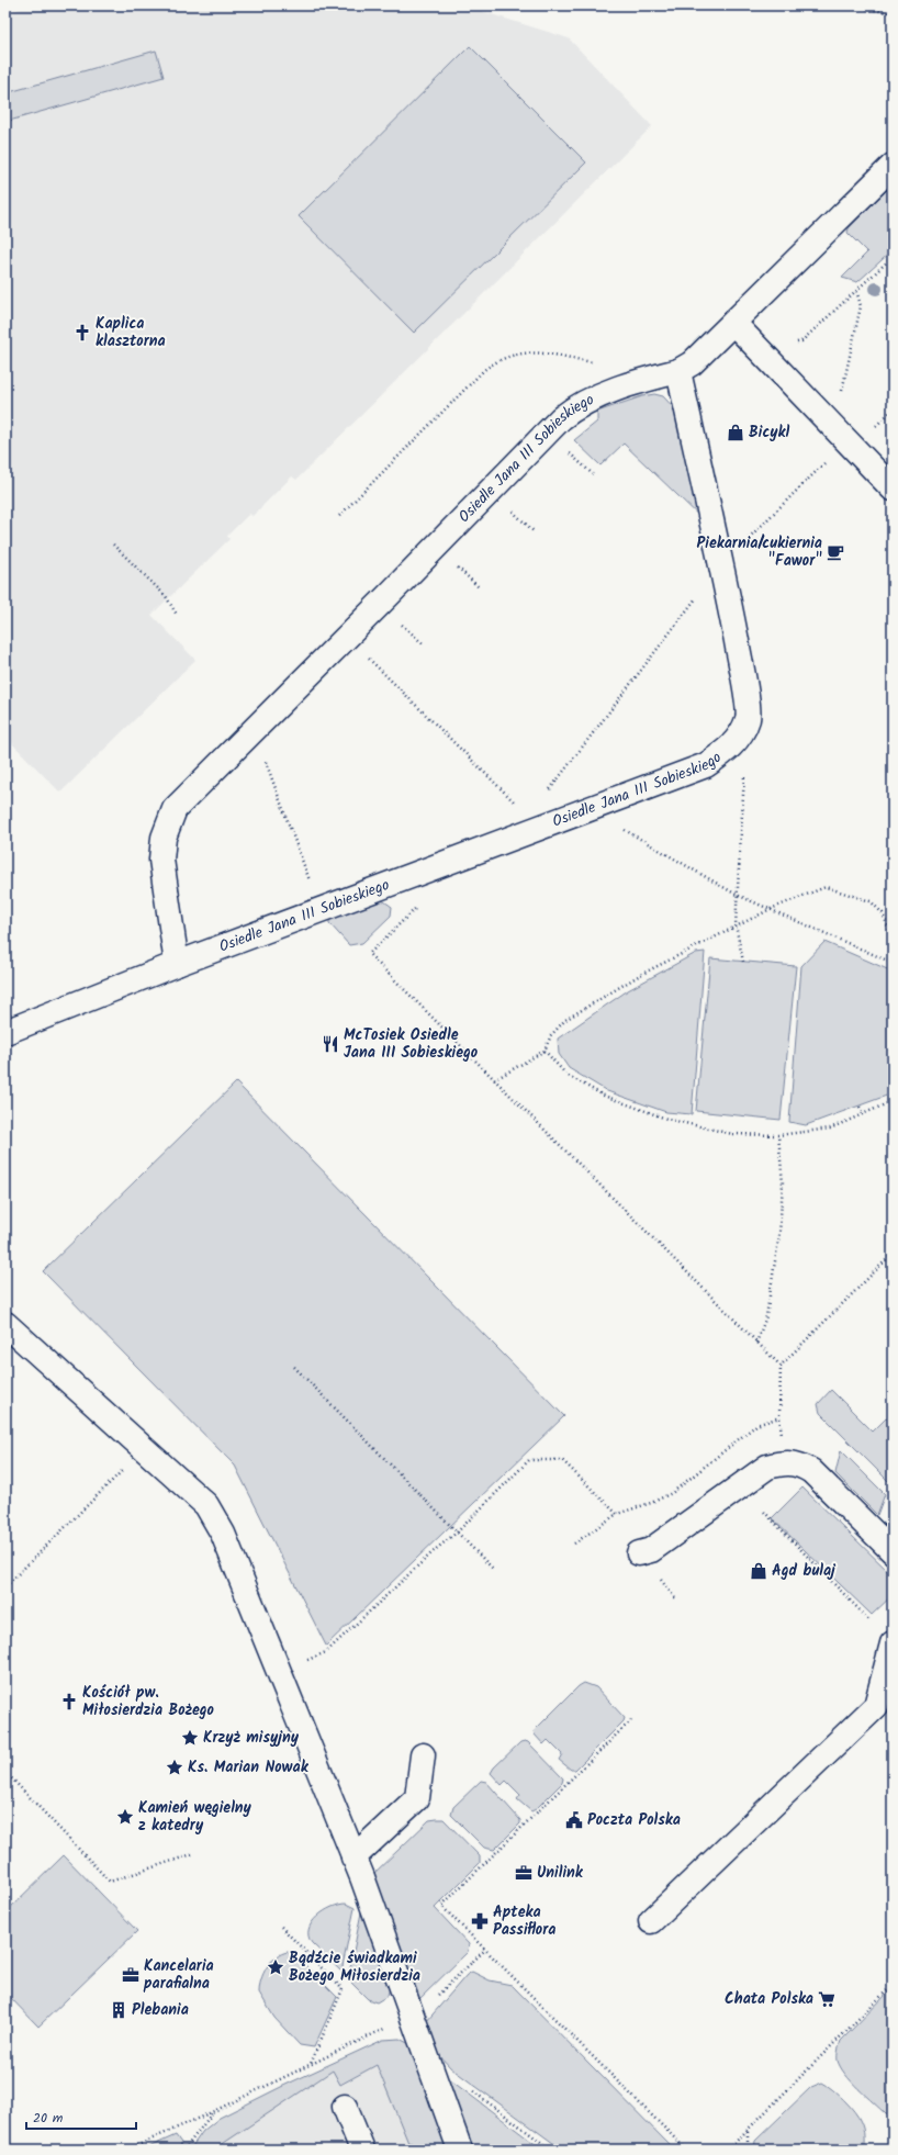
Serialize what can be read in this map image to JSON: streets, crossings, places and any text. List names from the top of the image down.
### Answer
{
  "streets": {
    "street": ["Osiedle Jana III Sobieskiego"]
  },
  "places": {
    "church": ["Kaplica klasztorna", "Kościół pw. Miłosierdzia Bożego"],
    "shop": ["Bicykl", "Agd bulaj"],
    "cafe": ["Piekarnia/cukiernia \"Fawor\""],
    "restaurant": ["McTosiek Osiedle Jana III Sobieskiego"],
    "place": [
      "Krzyż misyjny",
      "Ks. Marian Nowak",
      "Kamień węgielny z katedry",
      "Bądźcie świadkami Bożego Miłosierdzia"
    ],
    "public building": ["Poczta Polska"],
    "office": ["Unilink", "Kancelaria parafialna"],
    "pharmacy": ["Apteka Passiflora"],
    "supermarket": ["Chata Polska"],
    "building": ["Plebania"]
  },
  "scale_bar": "20 m"
}
